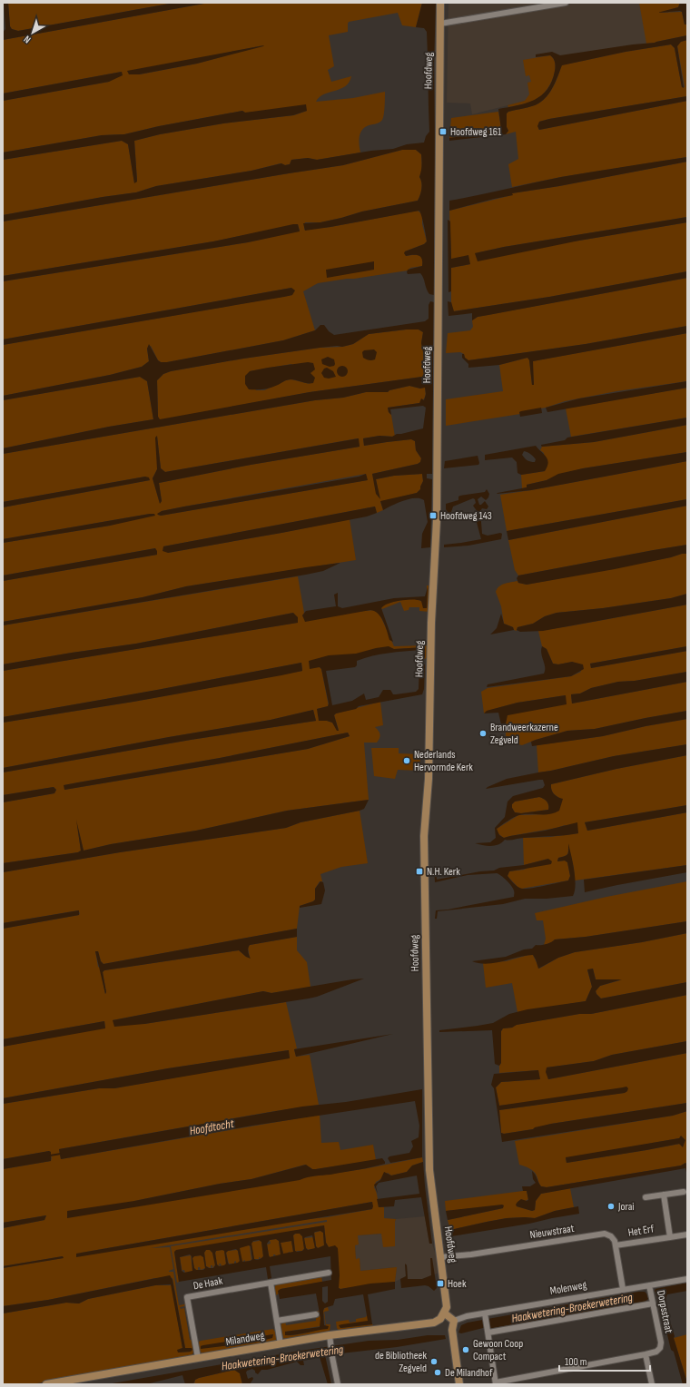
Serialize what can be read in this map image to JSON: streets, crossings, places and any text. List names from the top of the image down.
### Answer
{
  "streets": {
    "street": [
      "Hoofdweg",
      "Het Erf",
      "Nieuwstraat",
      "De Haak",
      "Molenweg",
      "Dorpsstraat",
      "Milandweg"
    ]
  },
  "crossings": [
    ["Hoofdweg", "Nieuwstraat"],
    ["Hoofdweg", "Milandweg"],
    ["Het Erf", "Nieuwstraat"],
    ["De Haak", "Milandweg"],
    ["Molenweg", "Dorpsstraat"]
  ],
  "water": ["Hoofdtocht", "Haakwetering-Broekerwetering"],
  "places": {
    "transit": [
      "Hoofdweg 161",
      "Hoofdweg 143",
      "N.H. Kerk",
      "Hoek"
    ],
    "other": [
      "Brandweerkazerne Zegveld",
      "Nederlands Hervormde Kerk",
      "Jorai",
      "Gewoon Coop Compact",
      "de Bibliotheek Zegveld",
      "De Milandhof"
    ]
  },
  "scale_bar": "100 m",
  "north": "bottom left"
}
